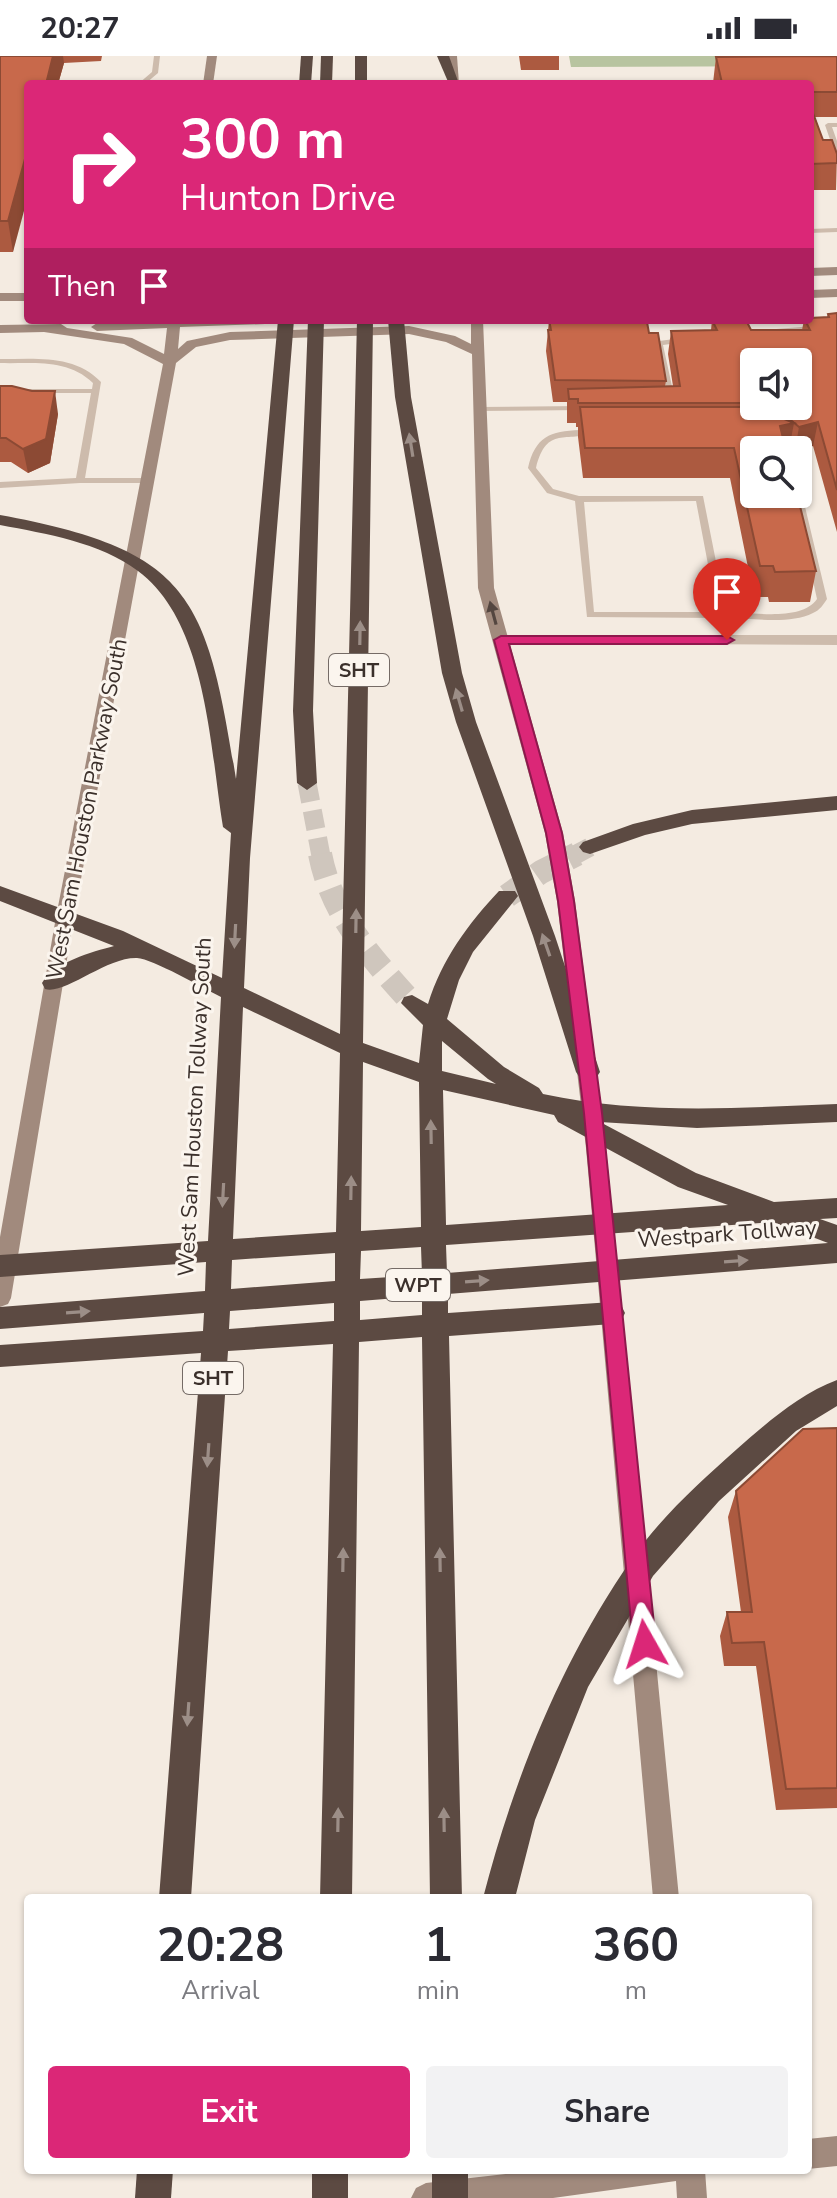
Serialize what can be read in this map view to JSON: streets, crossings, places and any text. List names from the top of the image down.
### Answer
{
  "streets": {
    "highway": [
      "SHT",
      "West Sam Houston Tollway South",
      "Westpark Tollway",
      "WPT"
    ],
    "main road": ["West Sam Houston Parkway South"]
  },
  "page": {
    "status": "20:27",
    "turn": ["300 m", "Hunton Drive"],
    "then": "Then",
    "eta": [
      "20:28",
      "Arrival",
      "1",
      "min",
      "360",
      "m"
    ],
    "buttons": ["Exit", "Share"]
  }
}
